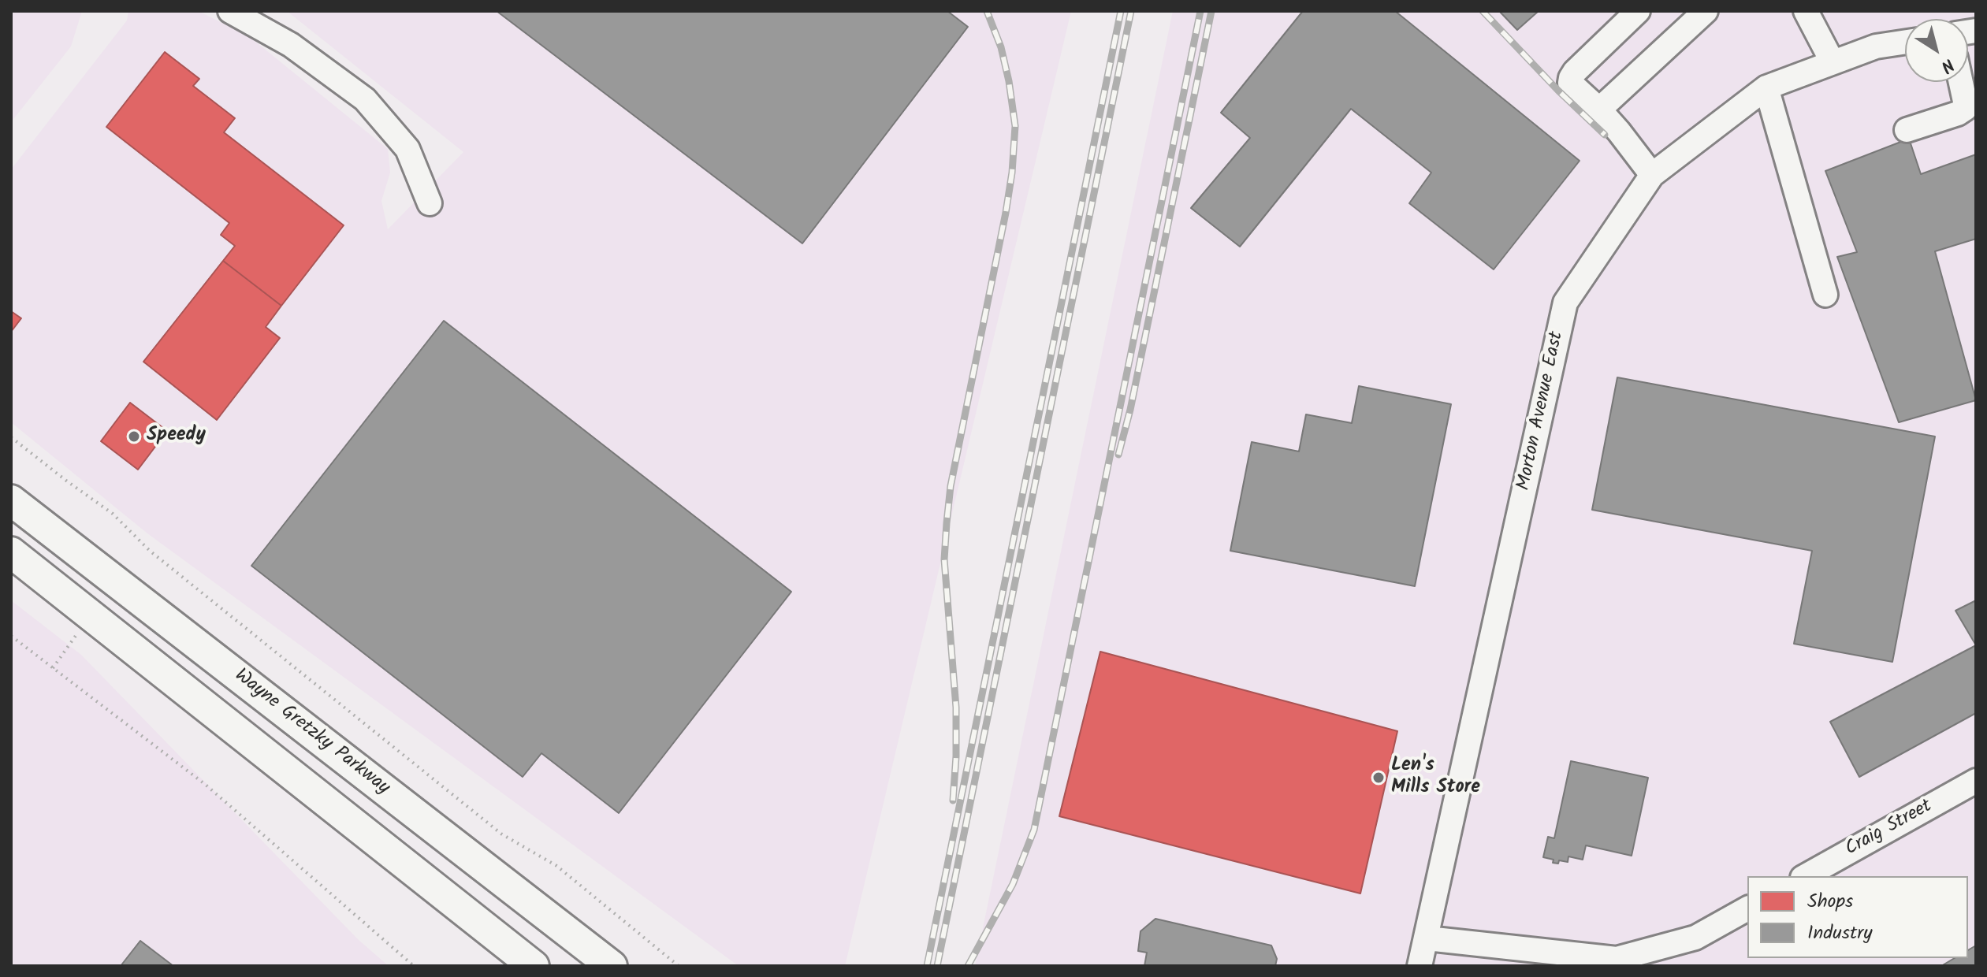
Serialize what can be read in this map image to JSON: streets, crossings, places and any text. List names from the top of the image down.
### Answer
{
  "streets": {
    "main road": ["Wayne Gretzky Parkway"],
    "street": ["Morton Avenue East", "Craig Street"]
  },
  "places": ["Speedy", "Len's Mills Store"],
  "legend": ["Shops", "Industry"],
  "north": "bottom right"
}
